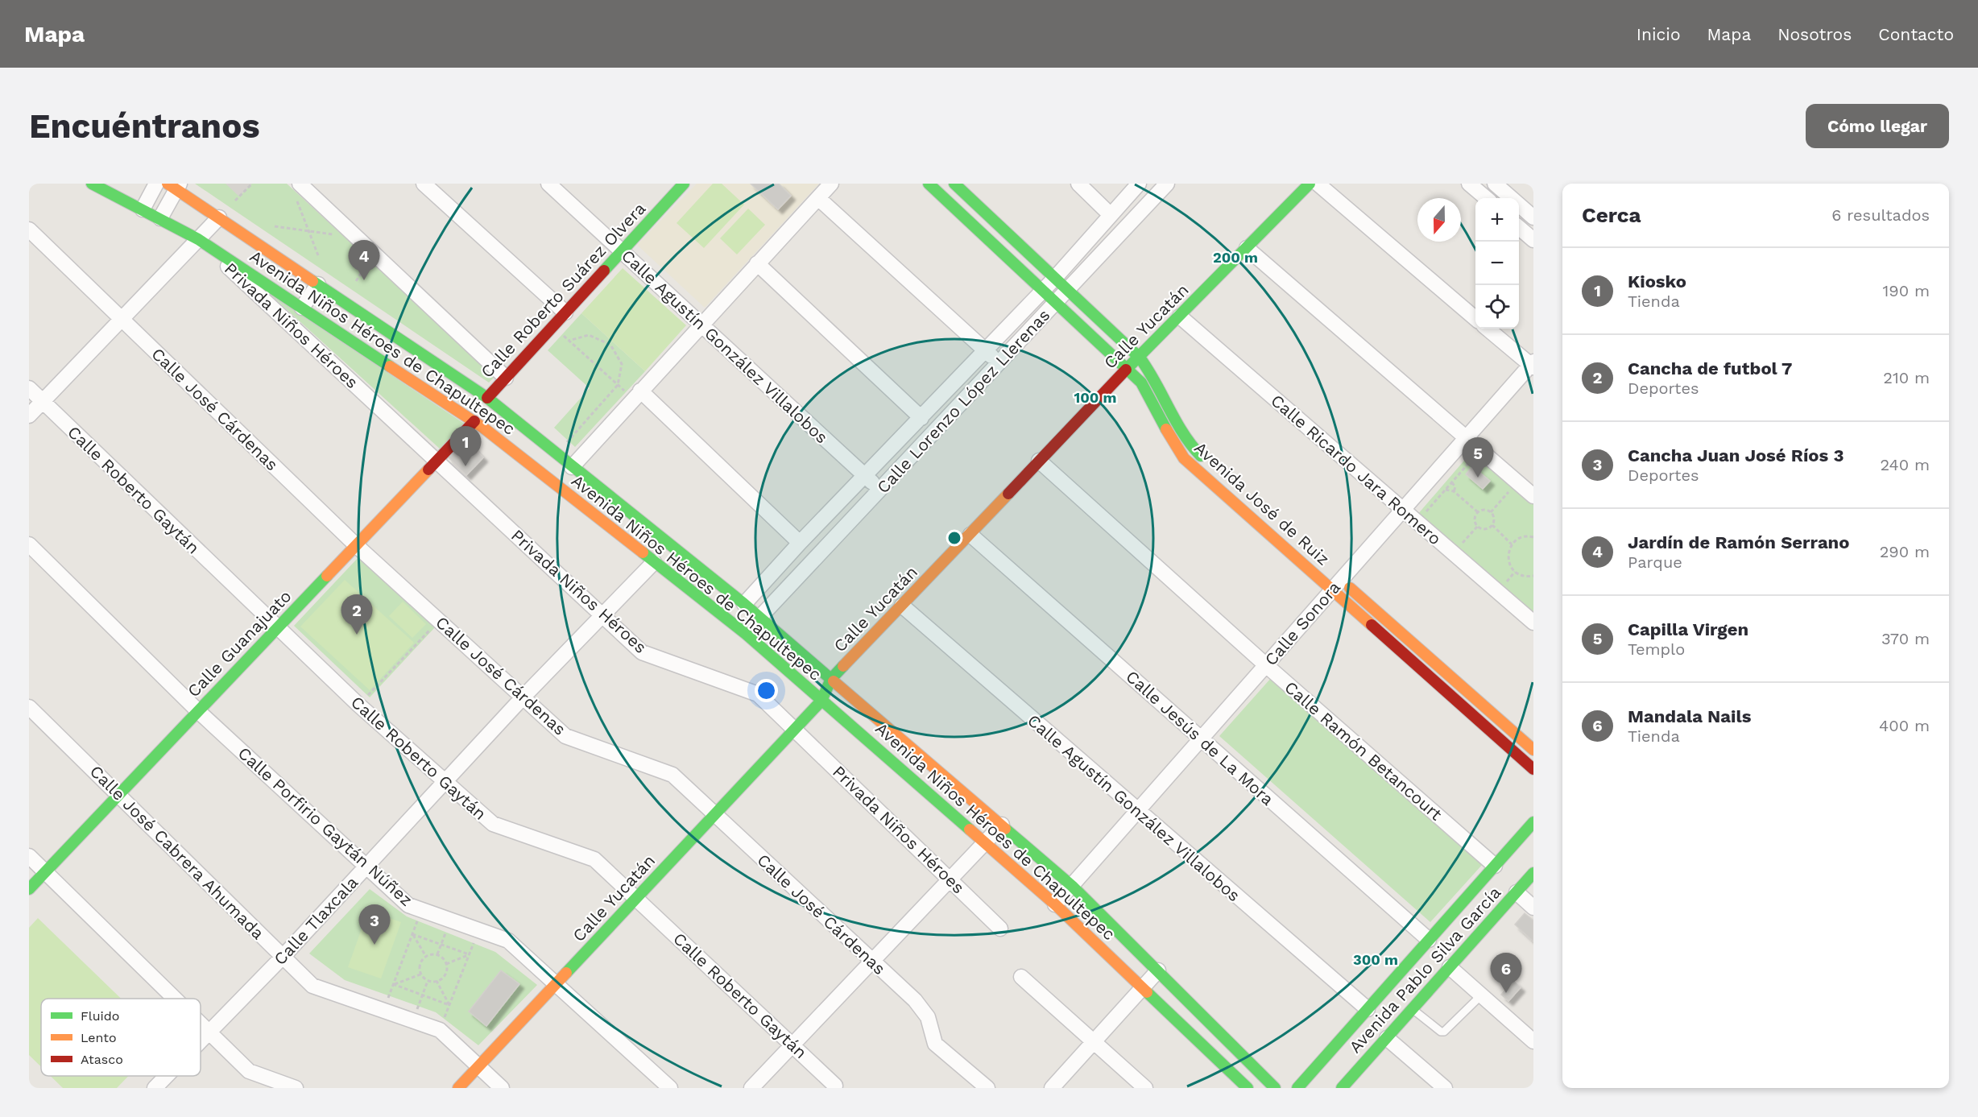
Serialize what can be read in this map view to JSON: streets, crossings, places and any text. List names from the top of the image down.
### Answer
{
  "streets": {
    "street": [
      "Calle Roberto Suárez Olvera",
      "Privada Niños Héroes",
      "Calle Yucatán",
      "Avenida Niños Héroes de Chapultepec",
      "Calle Agustín González Villalobos",
      "Calle Lorenzo López Llerenas",
      "Calle José Cárdenas",
      "Calle Ricardo Jara Romero",
      "Calle Roberto Gaytán",
      "Avenida José de Ruiz",
      "Calle Sonora",
      "Calle Guanajuato",
      "Calle Jesús de La Mora",
      "Calle Ramón Betancourt",
      "Calle Porfirio Gaytán Núñez",
      "Calle José Cabrera Ahumada",
      "Calle Tlaxcala",
      "Avenida Pablo Silva García"
    ]
  },
  "crossings": [
    ["Calle Roberto Suárez Olvera", "Avenida Niños Héroes de Chapultepec"],
    ["Calle Roberto Suárez Olvera", "Calle Agustín González Villalobos"],
    ["Privada Niños Héroes", "Calle Yucatán"],
    ["Privada Niños Héroes", "Avenida Niños Héroes de Chapultepec"],
    ["Privada Niños Héroes", "Calle Guanajuato"],
    ["Privada Niños Héroes", "Calle Tlaxcala"],
    ["Calle Yucatán", "Avenida Niños Héroes de Chapultepec"],
    ["Calle Yucatán", "Calle Agustín González Villalobos"],
    ["Calle Yucatán", "Calle José Cárdenas"],
    ["Calle Yucatán", "Calle Ricardo Jara Romero"],
    ["Calle Yucatán", "Calle Roberto Gaytán"],
    ["Calle Yucatán", "Avenida José de Ruiz"],
    ["Calle Yucatán", "Calle Jesús de La Mora"],
    ["Calle Yucatán", "Calle Ramón Betancourt"],
    ["Calle Yucatán", "Calle Porfirio Gaytán Núñez"],
    ["Calle Yucatán", "Calle José Cabrera Ahumada"],
    ["Avenida Niños Héroes de Chapultepec", "Calle Lorenzo López Llerenas"],
    ["Avenida Niños Héroes de Chapultepec", "Calle Sonora"],
    ["Avenida Niños Héroes de Chapultepec", "Calle Guanajuato"],
    ["Avenida Niños Héroes de Chapultepec", "Calle Tlaxcala"],
    ["Calle Agustín González Villalobos", "Calle Lorenzo López Llerenas"],
    ["Calle Agustín González Villalobos", "Calle Sonora"],
    ["Calle Agustín González Villalobos", "Avenida Pablo Silva García"],
    ["Calle Lorenzo López Llerenas", "Avenida José de Ruiz"],
    ["Calle José Cárdenas", "Calle Guanajuato"],
    ["Calle José Cárdenas", "Calle Tlaxcala"],
    ["Calle Ricardo Jara Romero", "Calle Sonora"],
    ["Calle Roberto Gaytán", "Calle Guanajuato"],
    ["Calle Roberto Gaytán", "Calle Tlaxcala"],
    ["Avenida José de Ruiz", "Calle Sonora"],
    ["Calle Sonora", "Calle Jesús de La Mora"],
    ["Calle Sonora", "Calle Ramón Betancourt"],
    ["Calle Guanajuato", "Calle Porfirio Gaytán Núñez"],
    ["Calle Guanajuato", "Calle José Cabrera Ahumada"],
    ["Calle Jesús de La Mora", "Avenida Pablo Silva García"],
    ["Calle Ramón Betancourt", "Avenida Pablo Silva García"],
    ["Calle Porfirio Gaytán Núñez", "Calle Tlaxcala"],
    ["Calle José Cabrera Ahumada", "Calle Tlaxcala"]
  ],
  "legend": ["Fluido", "Lento", "Atasco"],
  "north": "bottom",
  "page": {
    "header": "Mapa",
    "nav": [
      "Inicio",
      "Mapa",
      "Nosotros",
      "Contacto"
    ],
    "buttons": "Cómo llegar",
    "title": "Encuéntranos",
    "heading": ["Cerca", "6 resultados"],
    "map_buttons": ["+", "−"],
    "pins": [
      "4",
      "1",
      "5",
      "2",
      "3",
      "6"
    ],
    "list": [
      {
        "mark": "1",
        "name": "Kiosko",
        "note": "Tienda",
        "value": "190 m"
      },
      {
        "mark": "2",
        "name": "Cancha de futbol 7",
        "note": "Deportes",
        "value": "210 m"
      },
      {
        "mark": "3",
        "name": "Cancha Juan José Ríos 3",
        "note": "Deportes",
        "value": "240 m"
      },
      {
        "mark": "4",
        "name": "Jardín de Ramón Serrano",
        "note": "Parque",
        "value": "290 m"
      },
      {
        "mark": "5",
        "name": "Capilla Virgen",
        "note": "Templo",
        "value": "370 m"
      },
      {
        "mark": "6",
        "name": "Mandala Nails",
        "note": "Tienda",
        "value": "400 m"
      }
    ]
  },
  "rings": ["200 m", "100 m", "300 m"]
}
